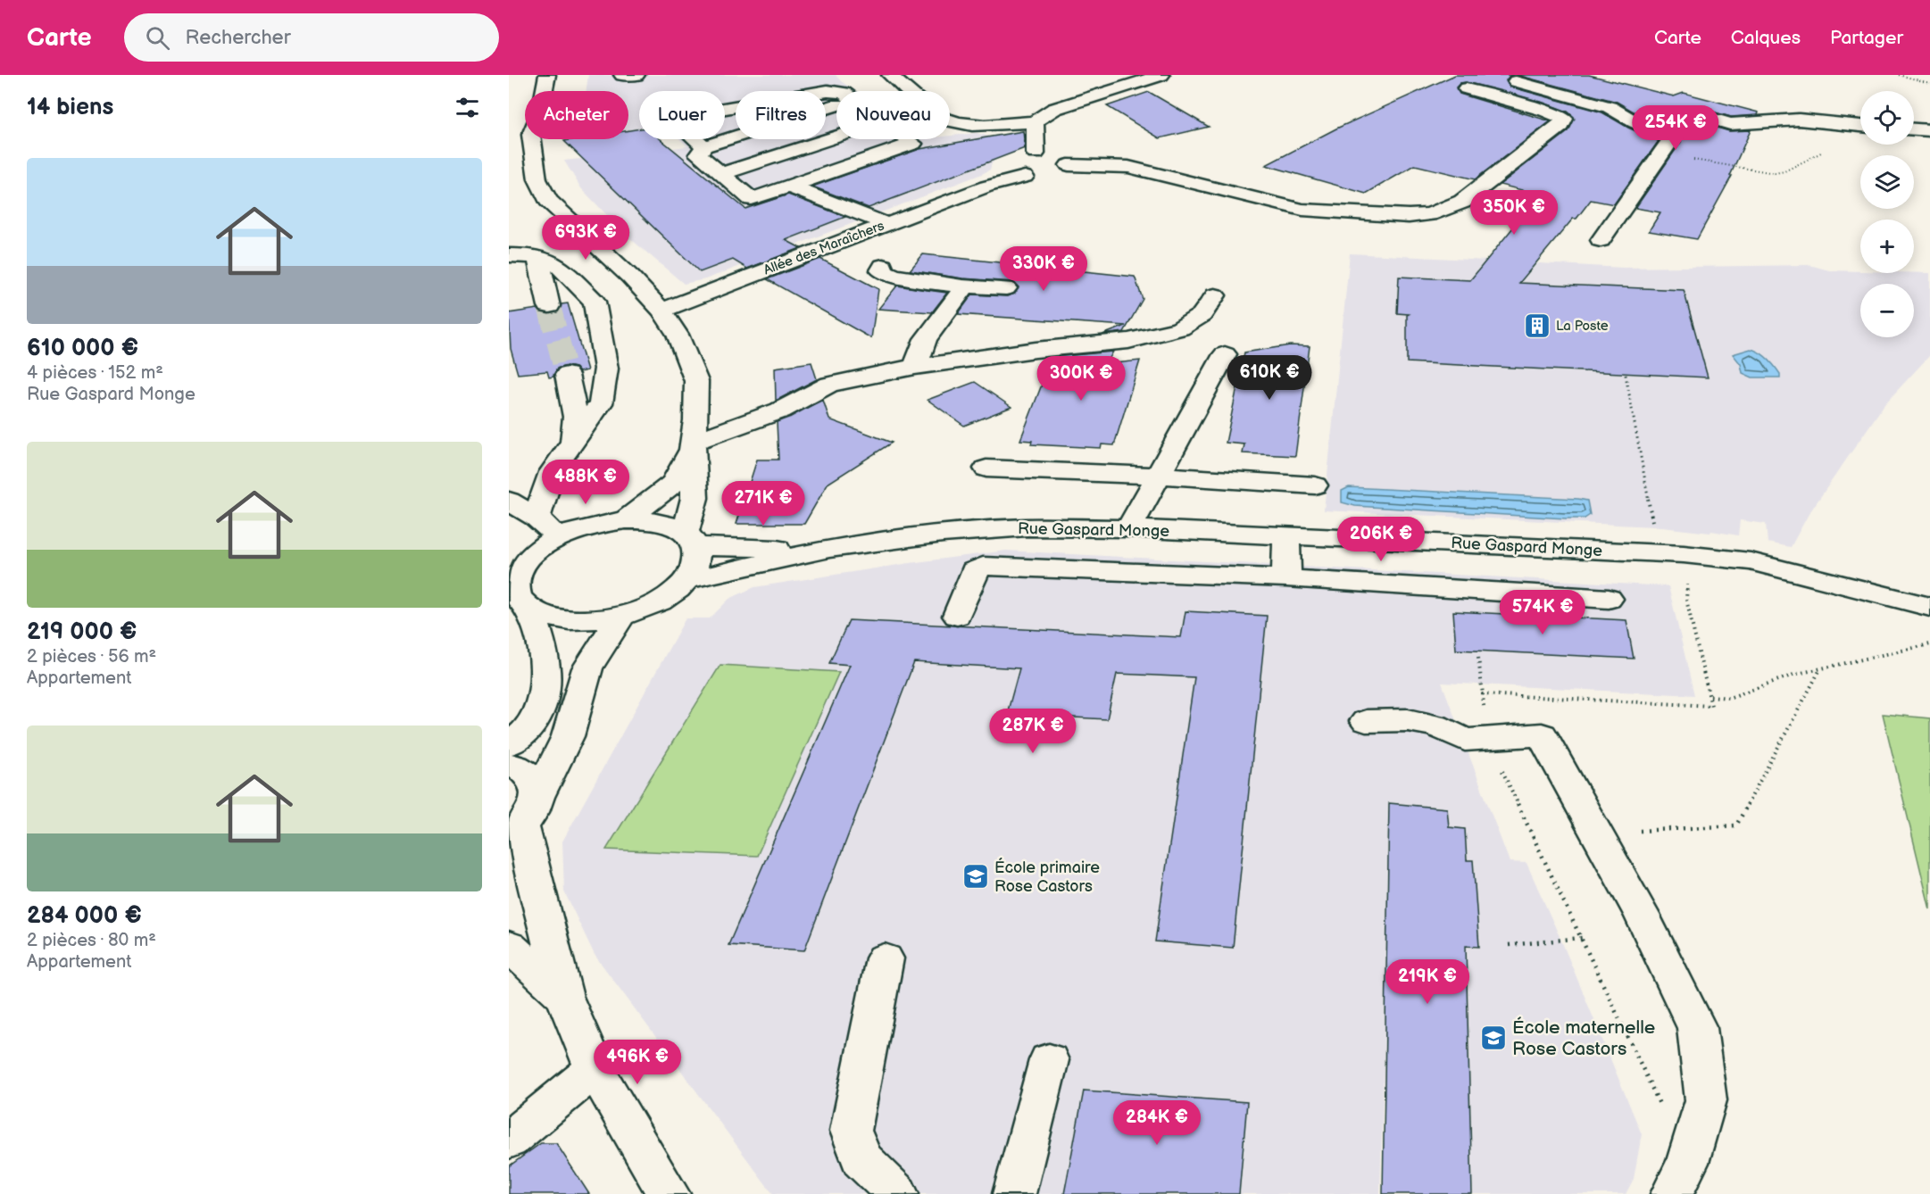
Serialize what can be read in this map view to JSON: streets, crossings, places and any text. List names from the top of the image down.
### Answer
{
  "streets": {
    "street": ["Allée des Maraîchers", "Rue Gaspard Monge"]
  },
  "places": {
    "building": ["La Poste"],
    "school or university": ["École primaire Rose Castors", "École maternelle Rose Castors"]
  },
  "page": {
    "header": "Carte",
    "search": "Rechercher",
    "nav": ["Carte", "Calques", "Partager"],
    "heading": "14 biens",
    "map_buttons": ["+", "−"],
    "chip": [
      "Acheter",
      "Louer",
      "Filtres",
      "Nouveau"
    ],
    "price": [
      "254K €",
      "350K €",
      "693K €",
      "330K €",
      "610K €",
      "300K €",
      "488K €",
      "271K €",
      "206K €",
      "574K €",
      "287K €",
      "219K €",
      "496K €",
      "284K €"
    ],
    "list": [
      {
        "name": "610 000 €",
        "note": "4 pièces · 152 m² · Rue Gaspard Monge"
      },
      {
        "name": "219 000 €",
        "note": "2 pièces · 56 m² · Appartement"
      },
      {
        "name": "284 000 €",
        "note": "2 pièces · 80 m² · Appartement"
      }
    ]
  }
}
